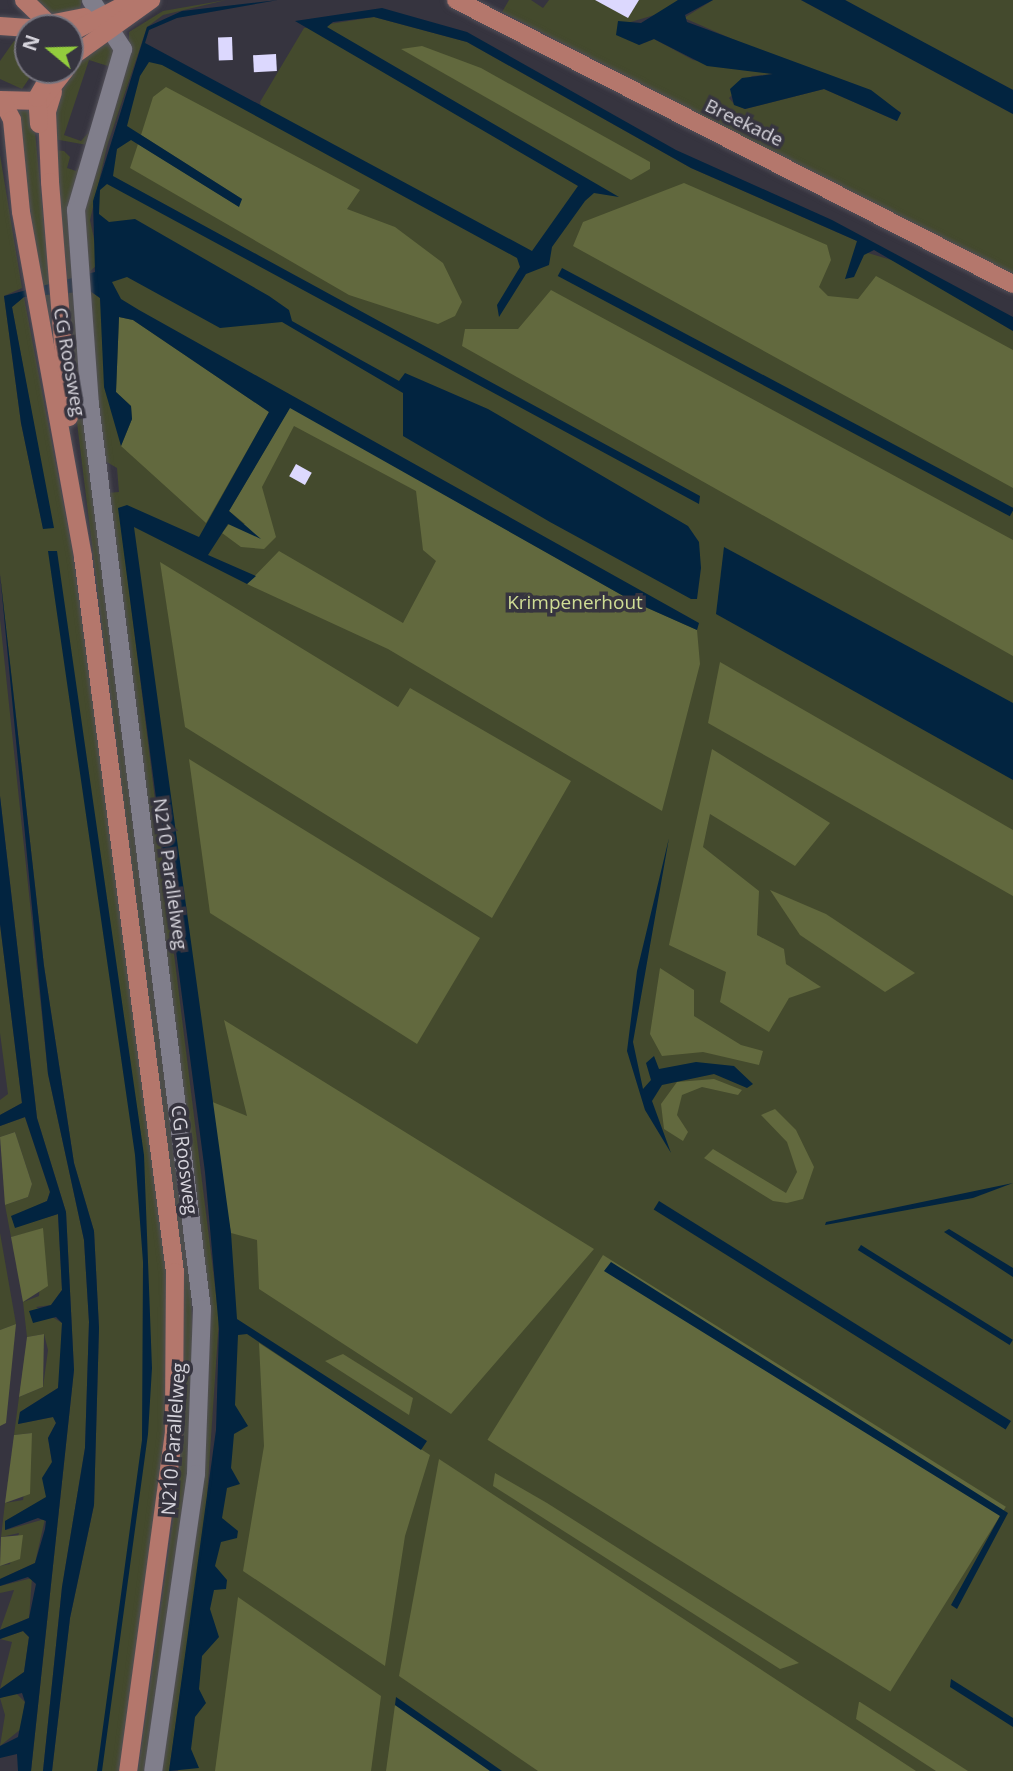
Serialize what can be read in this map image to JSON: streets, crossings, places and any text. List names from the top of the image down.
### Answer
{
  "streets": {
    "main road": ["Breekade", "CG Roosweg"],
    "street": ["N210 Parallelweg"]
  },
  "parks": ["Krimpenerhout"],
  "north": "left"
}
